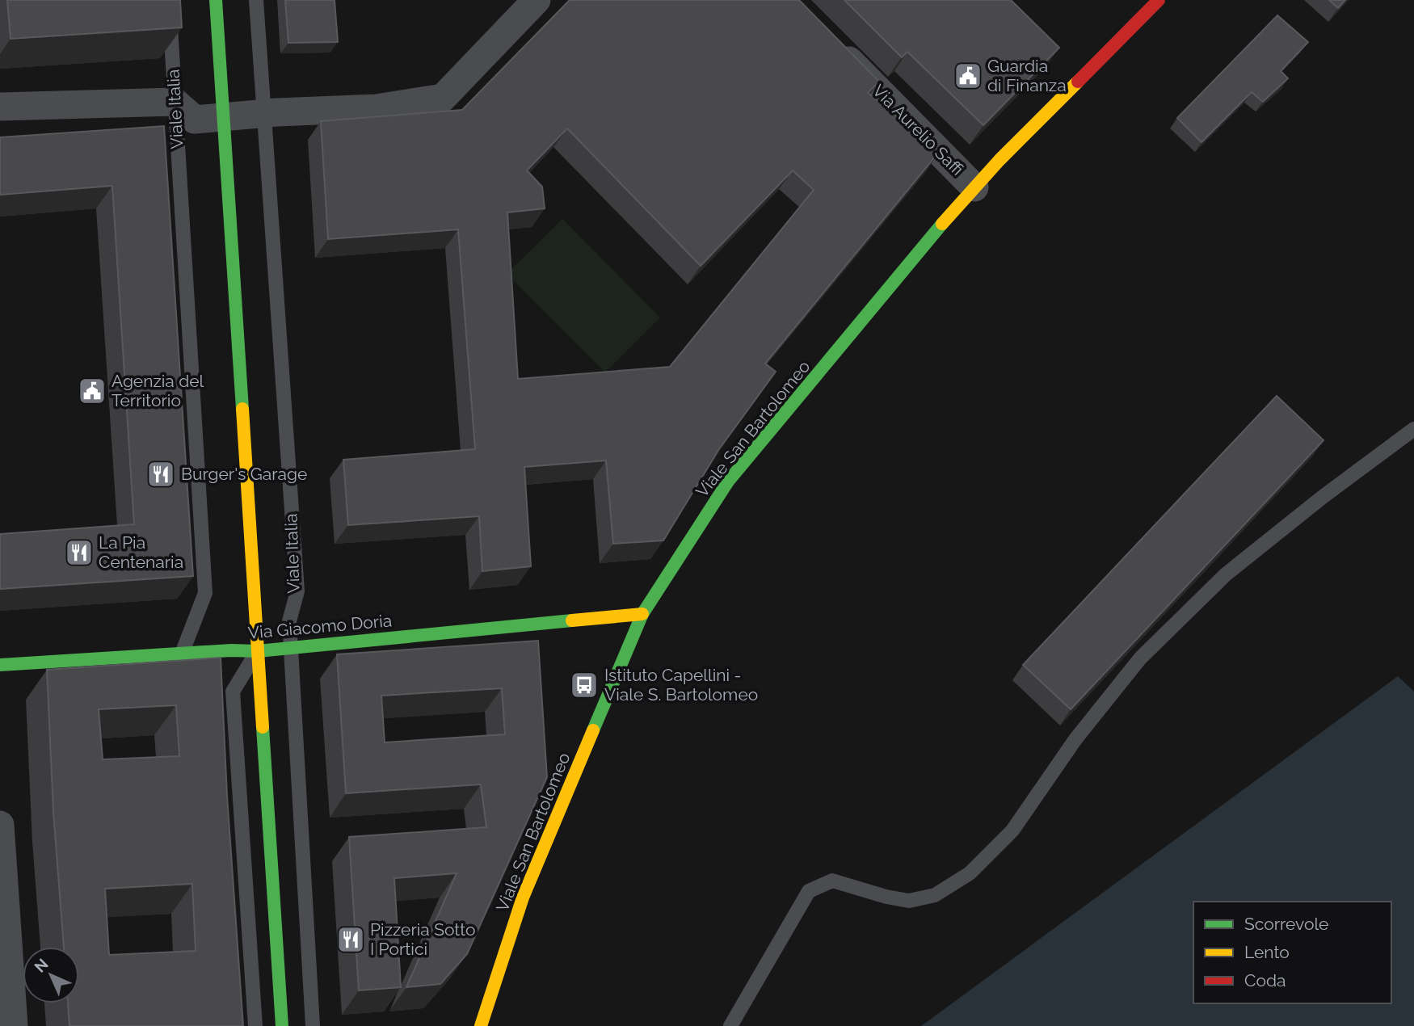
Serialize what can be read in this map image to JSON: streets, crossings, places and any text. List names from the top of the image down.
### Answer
{
  "streets": {
    "main road": ["Viale San Bartolomeo", "Via Giacomo Doria"],
    "street": ["Via Aurelio Saffi"],
    "lane": ["Viale Italia"]
  },
  "crossings": [
    ["Viale Italia", "Via Giacomo Doria"],
    ["Via Aurelio Saffi", "Viale San Bartolomeo"],
    ["Viale San Bartolomeo", "Via Giacomo Doria"]
  ],
  "places": {
    "public building": ["Guardia di Finanza", "Agenzia del Territorio"],
    "restaurant": ["Burger's Garage", "La Pia Centenaria", "Pizzeria Sotto I Portici"],
    "bus stop": ["Istituto Capellini - Viale S. Bartolomeo"]
  },
  "legend": ["Scorrevole", "Lento", "Coda"],
  "north": "top left"
}
